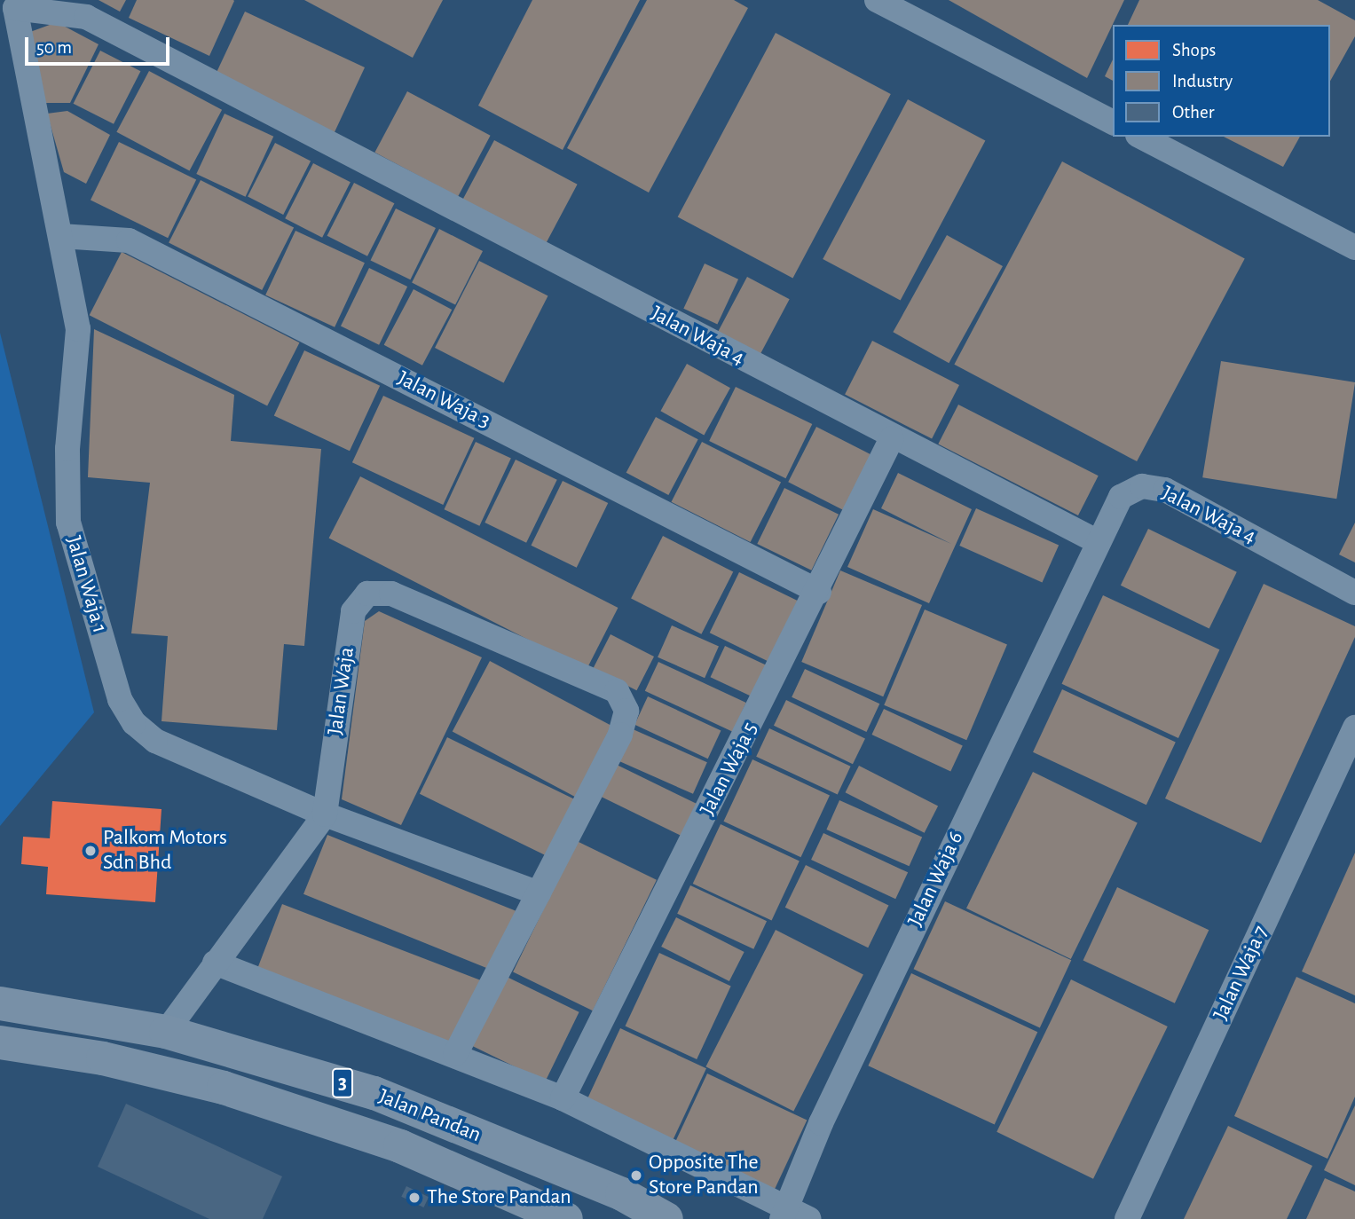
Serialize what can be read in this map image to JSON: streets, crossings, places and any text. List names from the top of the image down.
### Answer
{
  "streets": {
    "highway": ["3", "Jalan Pandan"],
    "street": [
      "Jalan Waja 4",
      "Jalan Waja 3",
      "Jalan Waja 1",
      "Jalan Waja",
      "Jalan Waja 5",
      "Jalan Waja 6",
      "Jalan Waja 7"
    ]
  },
  "crossings": [
    ["Jalan Waja 4", "Jalan Waja 1"],
    ["Jalan Waja 4", "Jalan Waja 5"],
    ["Jalan Waja 4", "Jalan Waja 6"],
    ["Jalan Waja 3", "Jalan Waja 1"],
    ["Jalan Waja 3", "Jalan Waja 5"],
    ["Jalan Waja 1", "Jalan Waja"],
    ["Jalan Waja", "Jalan Pandan"]
  ],
  "places": ["Palkom Motors Sdn Bhd", "Opposite The Store Pandan", "The Store Pandan"],
  "legend": ["Shops", "Industry", "Other"],
  "scale_bar": "50 m"
}
